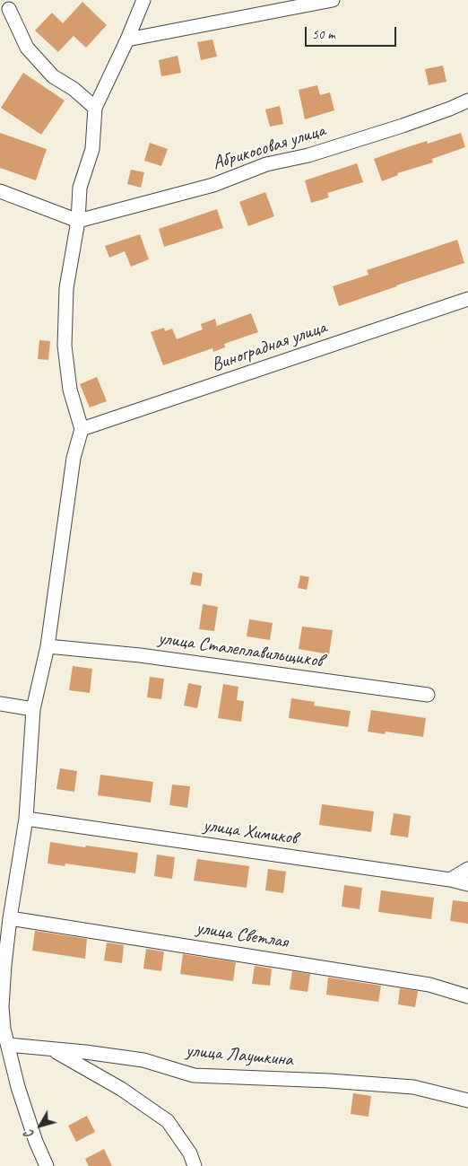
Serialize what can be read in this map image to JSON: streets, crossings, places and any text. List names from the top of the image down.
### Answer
{
  "streets": {
    "street": [
      "Абрикосовая улица",
      "Виноградная улица",
      "улица Сталеплавильщиков",
      "улица Химиков",
      "улица Светлая",
      "улица Лаушкина"
    ]
  },
  "scale_bar": "50 m",
  "north": "bottom left"
}
